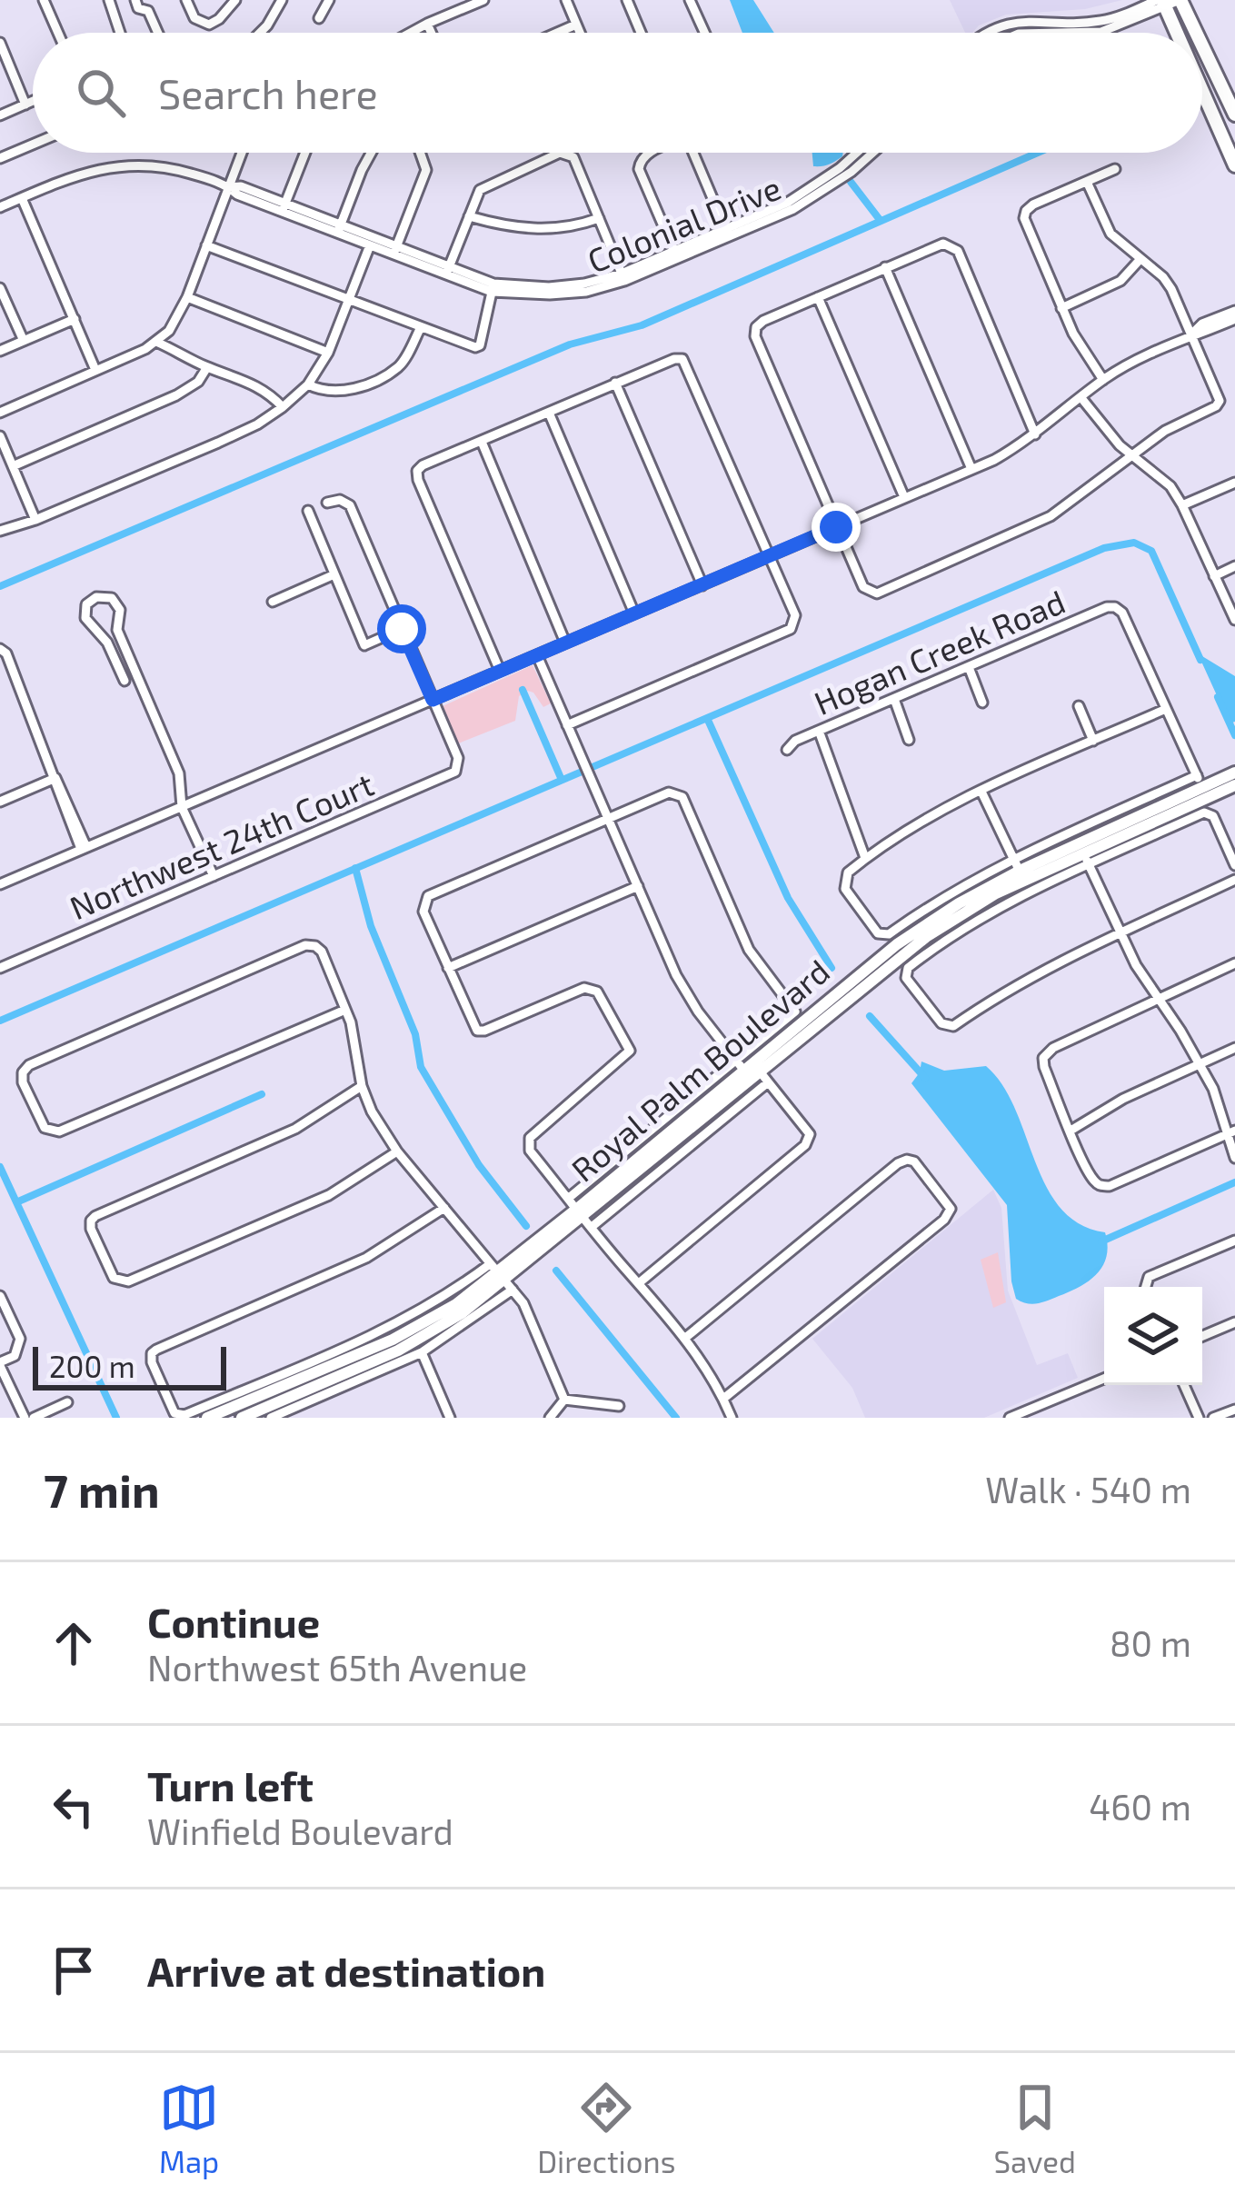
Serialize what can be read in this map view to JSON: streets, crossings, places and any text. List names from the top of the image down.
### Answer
{
  "streets": {
    "main road": ["Royal Palm Boulevard"],
    "street": ["Colonial Drive", "Hogan Creek Road", "Northwest 24th Court"]
  },
  "scale_bar": "200 m",
  "page": {
    "search": "Search here",
    "scale": "200 m",
    "heading": ["7 min", "Walk · 540 m"],
    "list": [
      ["Continue", "Northwest 65th Avenue", "80 m"],
      ["Turn left", "Winfield Boulevard", "460 m"],
      "Arrive at destination"
    ],
    "nav": ["Map", "Directions", "Saved"]
  }
}
